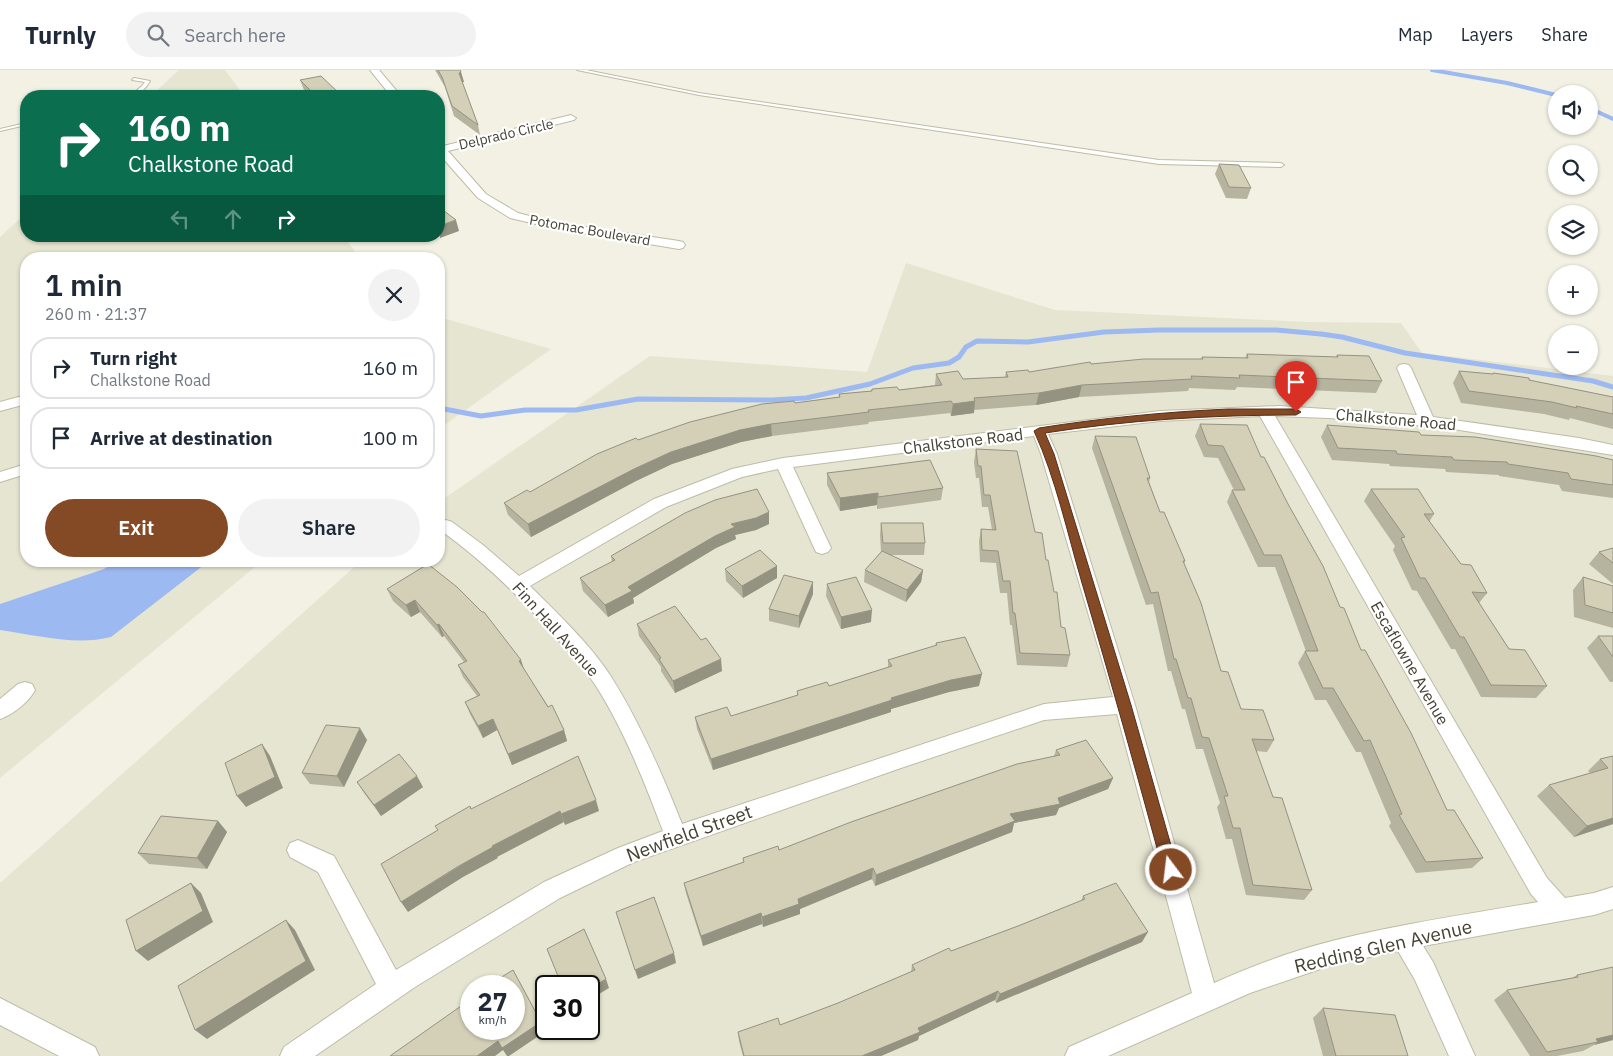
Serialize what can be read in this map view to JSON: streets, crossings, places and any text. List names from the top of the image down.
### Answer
{
  "streets": {
    "street": [
      "Delprado Circle",
      "Potomac Boulevard",
      "Chalkstone Road",
      "Finn Hall Avenue",
      "Escaflowne Avenue",
      "Newfield Street",
      "Redding Glen Avenue"
    ]
  },
  "crossings": [
    ["Chalkstone Road", "Finn Hall Avenue"],
    ["Chalkstone Road", "Escaflowne Avenue"],
    ["Finn Hall Avenue", "Newfield Street"],
    ["Escaflowne Avenue", "Redding Glen Avenue"]
  ],
  "page": {
    "header": "Turnly",
    "search": "Search here",
    "nav": ["Map", "Layers", "Share"],
    "map_buttons": ["+", "−"],
    "turn": ["160 m", "Chalkstone Road"],
    "heading": ["1 min", "260 m · 21:37"],
    "list": [
      {
        "name": "Turn right",
        "note": "Chalkstone Road",
        "value": "160 m"
      },
      {
        "name": "Arrive at destination",
        "value": "100 m"
      }
    ],
    "buttons": ["Exit", "Share"],
    "speed": "27 km/h",
    "limit": "30"
  }
}
